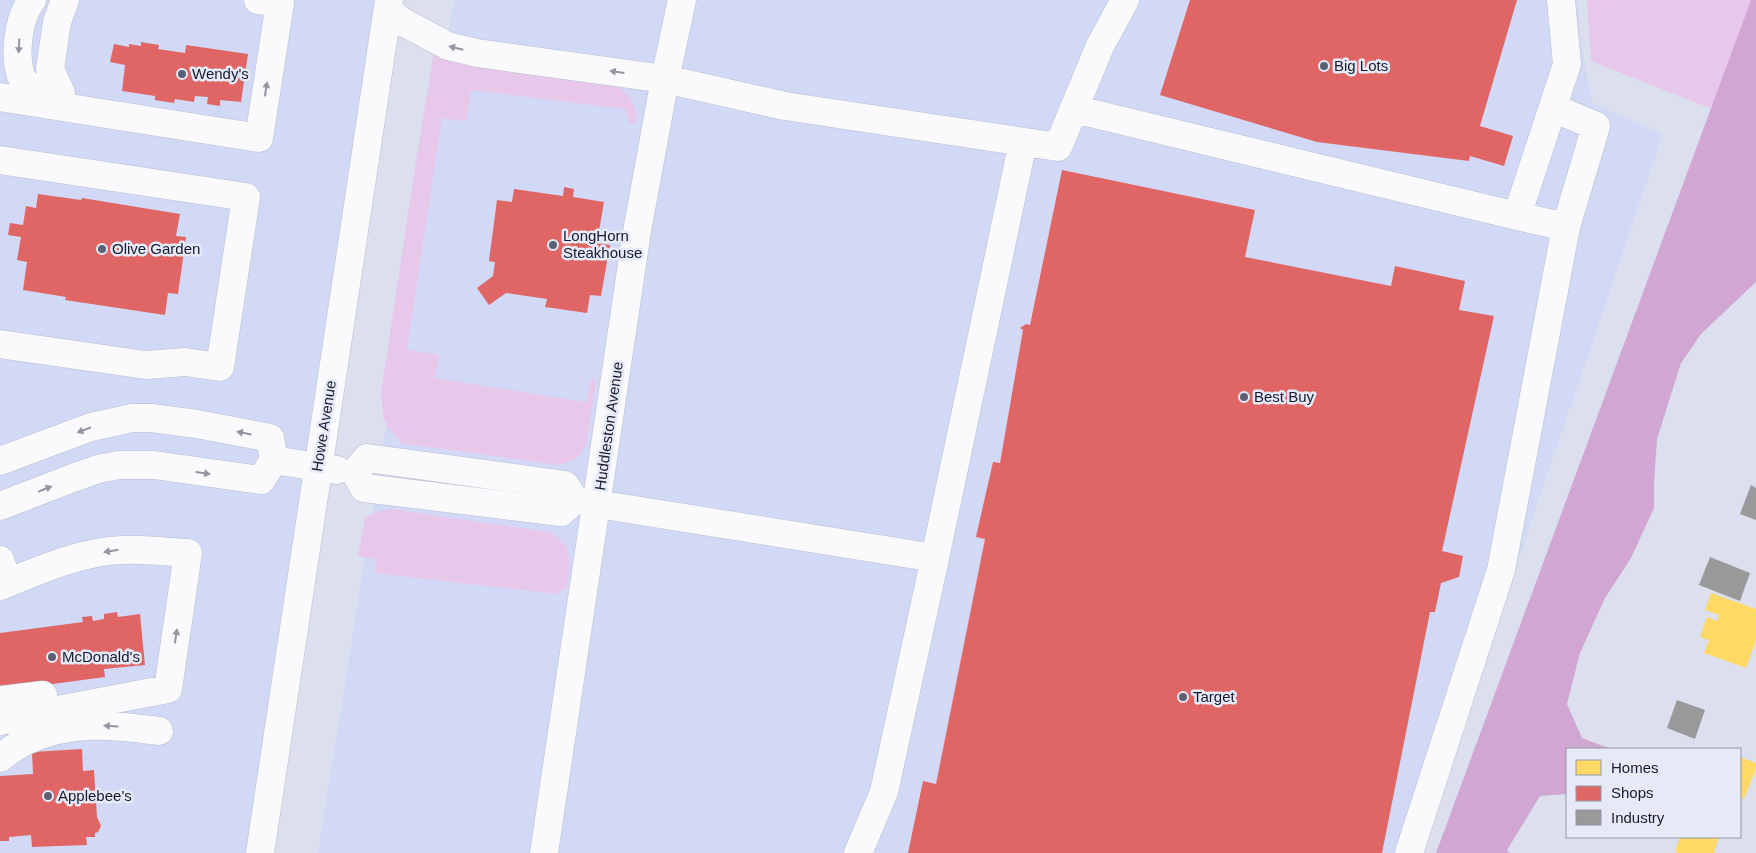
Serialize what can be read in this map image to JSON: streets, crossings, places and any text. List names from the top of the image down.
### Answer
{
  "streets": {
    "street": ["Howe Avenue", "Huddleston Avenue"]
  },
  "places": [
    "Big Lots",
    "Wendy's",
    "LongHorn Steakhouse",
    "Olive Garden",
    "Best Buy",
    "McDonald's",
    "Target",
    "Applebee's"
  ],
  "legend": ["Homes", "Shops", "Industry"]
}
